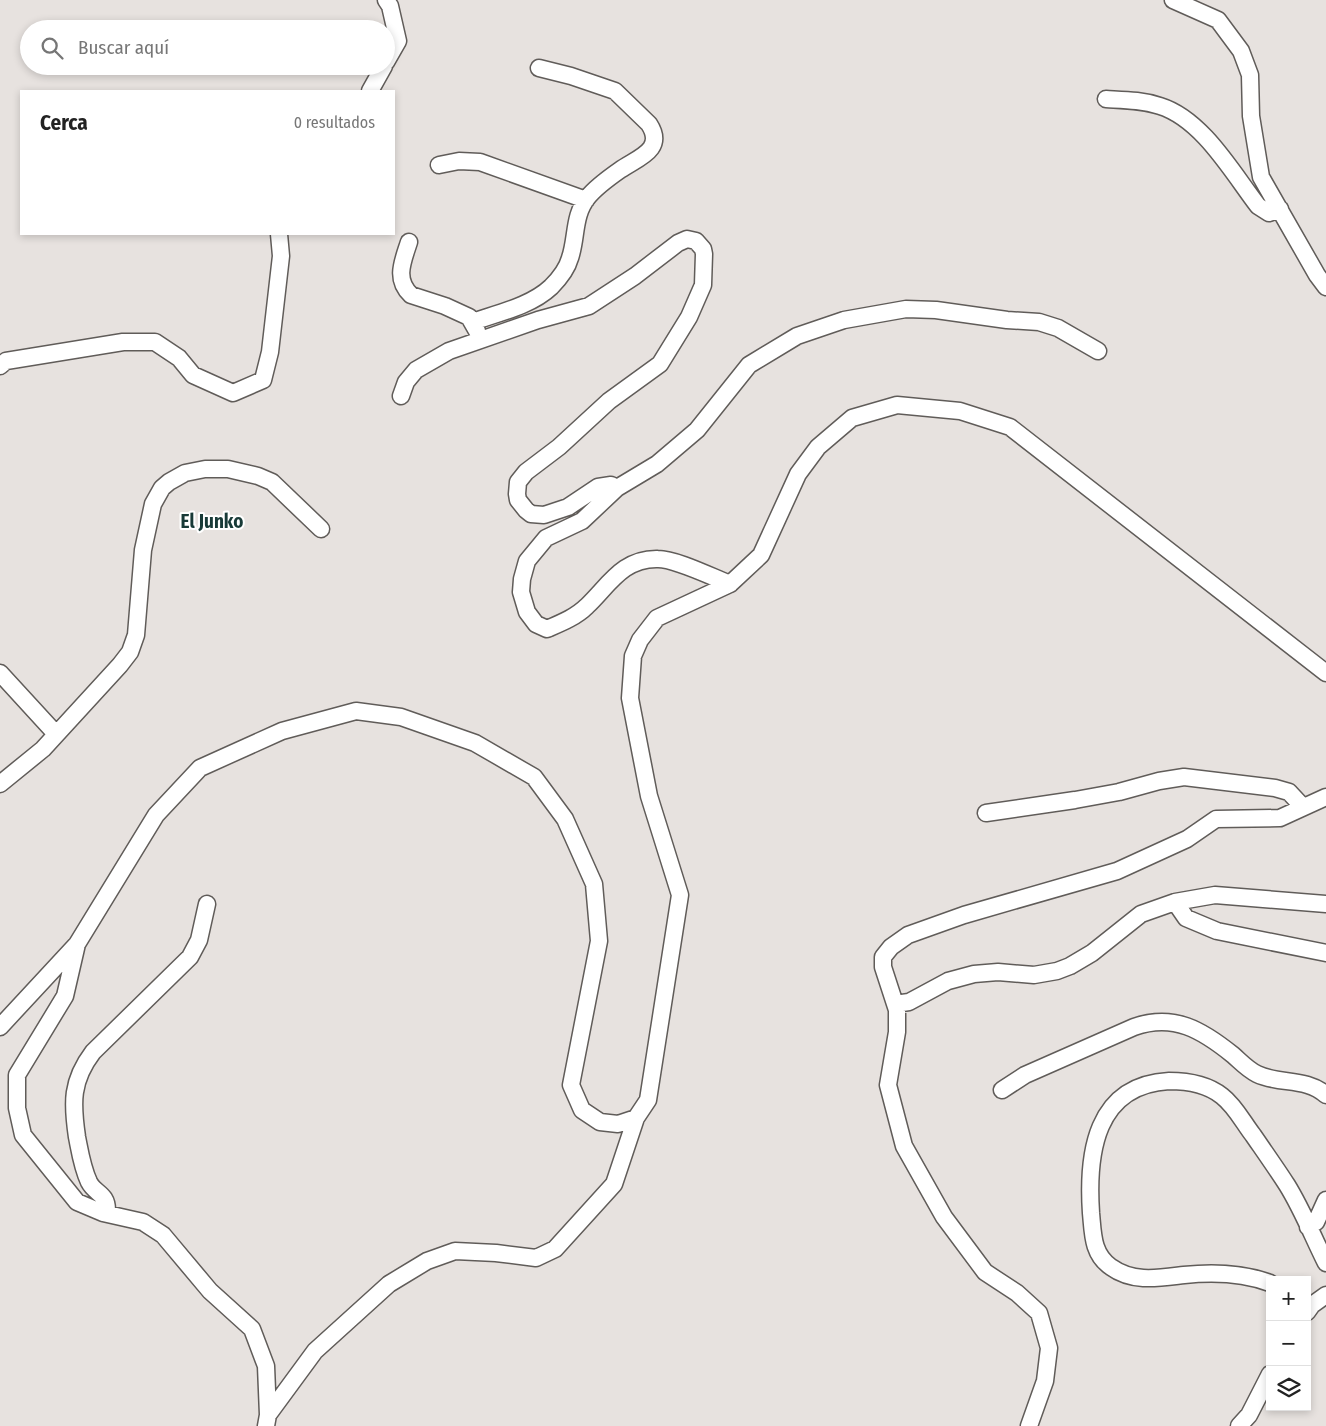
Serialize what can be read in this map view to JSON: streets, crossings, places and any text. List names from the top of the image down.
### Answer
{
  "districts": ["El Junko"],
  "page": {
    "search": "Buscar aquí",
    "heading": ["Cerca", "0 resultados"],
    "map_buttons": ["+", "−"]
  }
}
